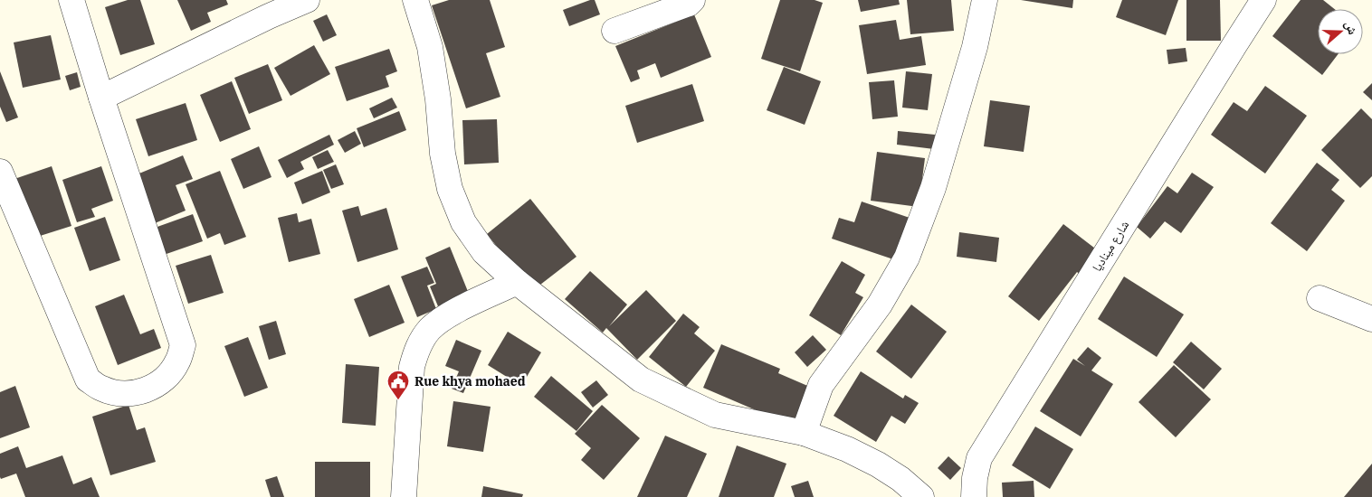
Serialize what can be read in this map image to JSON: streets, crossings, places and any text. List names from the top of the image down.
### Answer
{
  "streets": {
    "street": ["شارع ميناديا"]
  },
  "places": {
    "public building": ["Rue khya mohaed"]
  },
  "north": "right"
}
